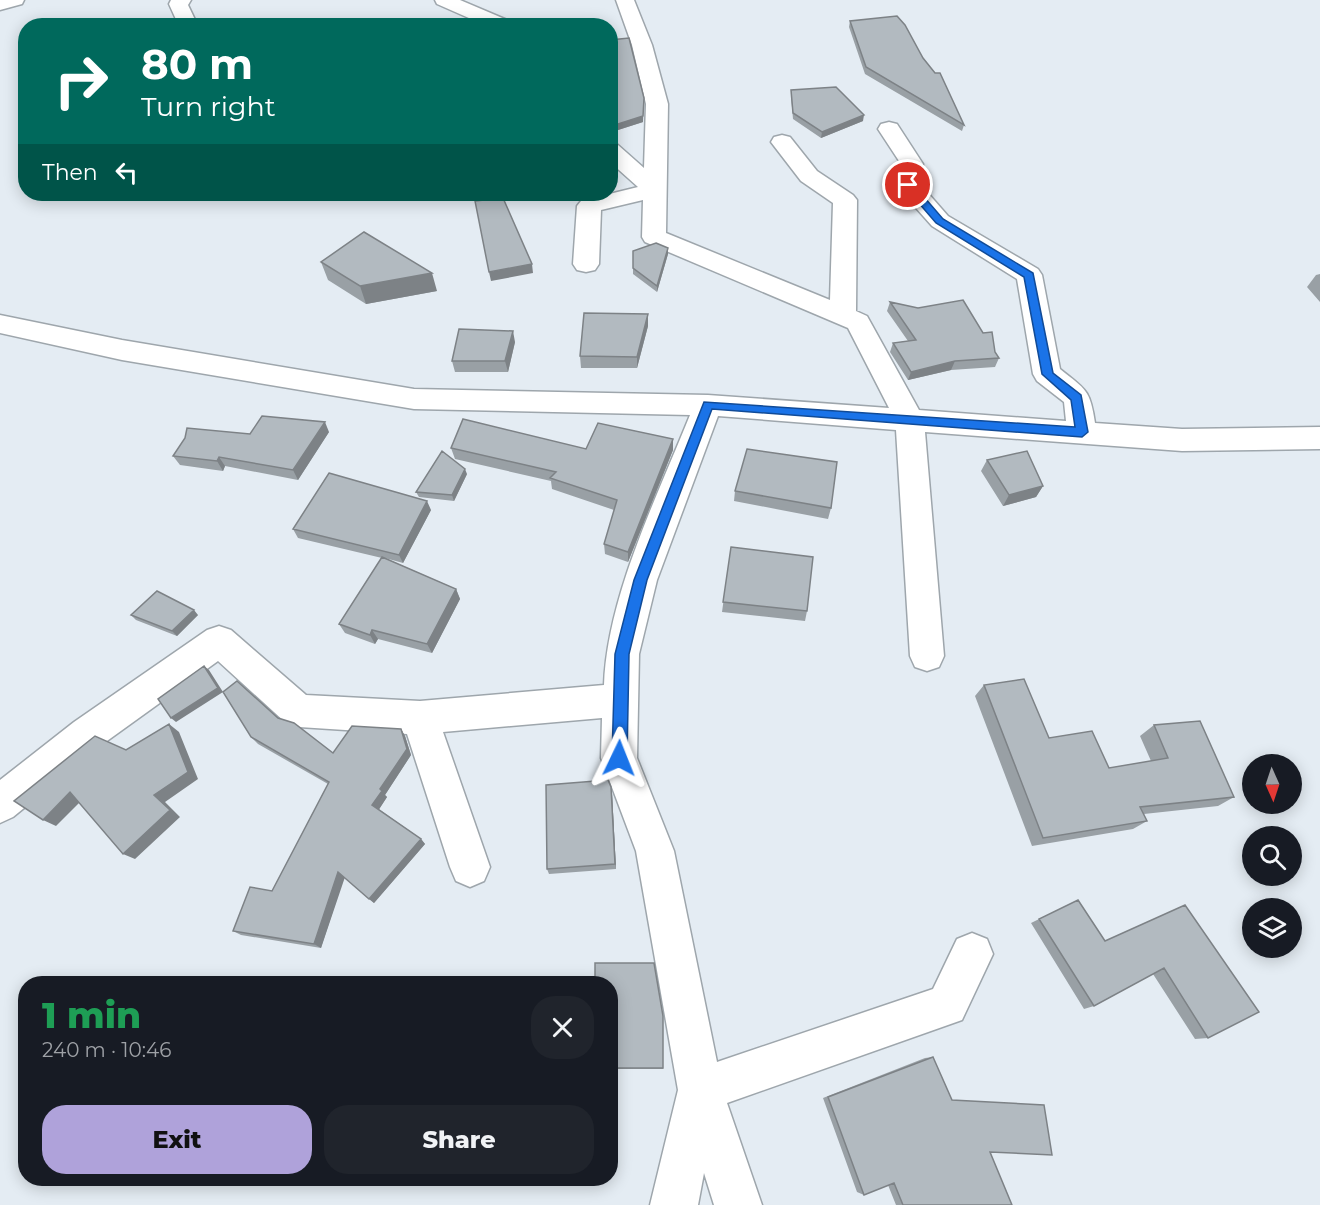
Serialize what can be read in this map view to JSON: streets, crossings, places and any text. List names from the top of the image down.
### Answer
{
  "north": "bottom",
  "page": {
    "turn": ["80 m", "Turn right"],
    "then": "Then",
    "heading": ["1 min", "240 m · 10:46"],
    "buttons": ["Exit", "Share"]
  }
}
